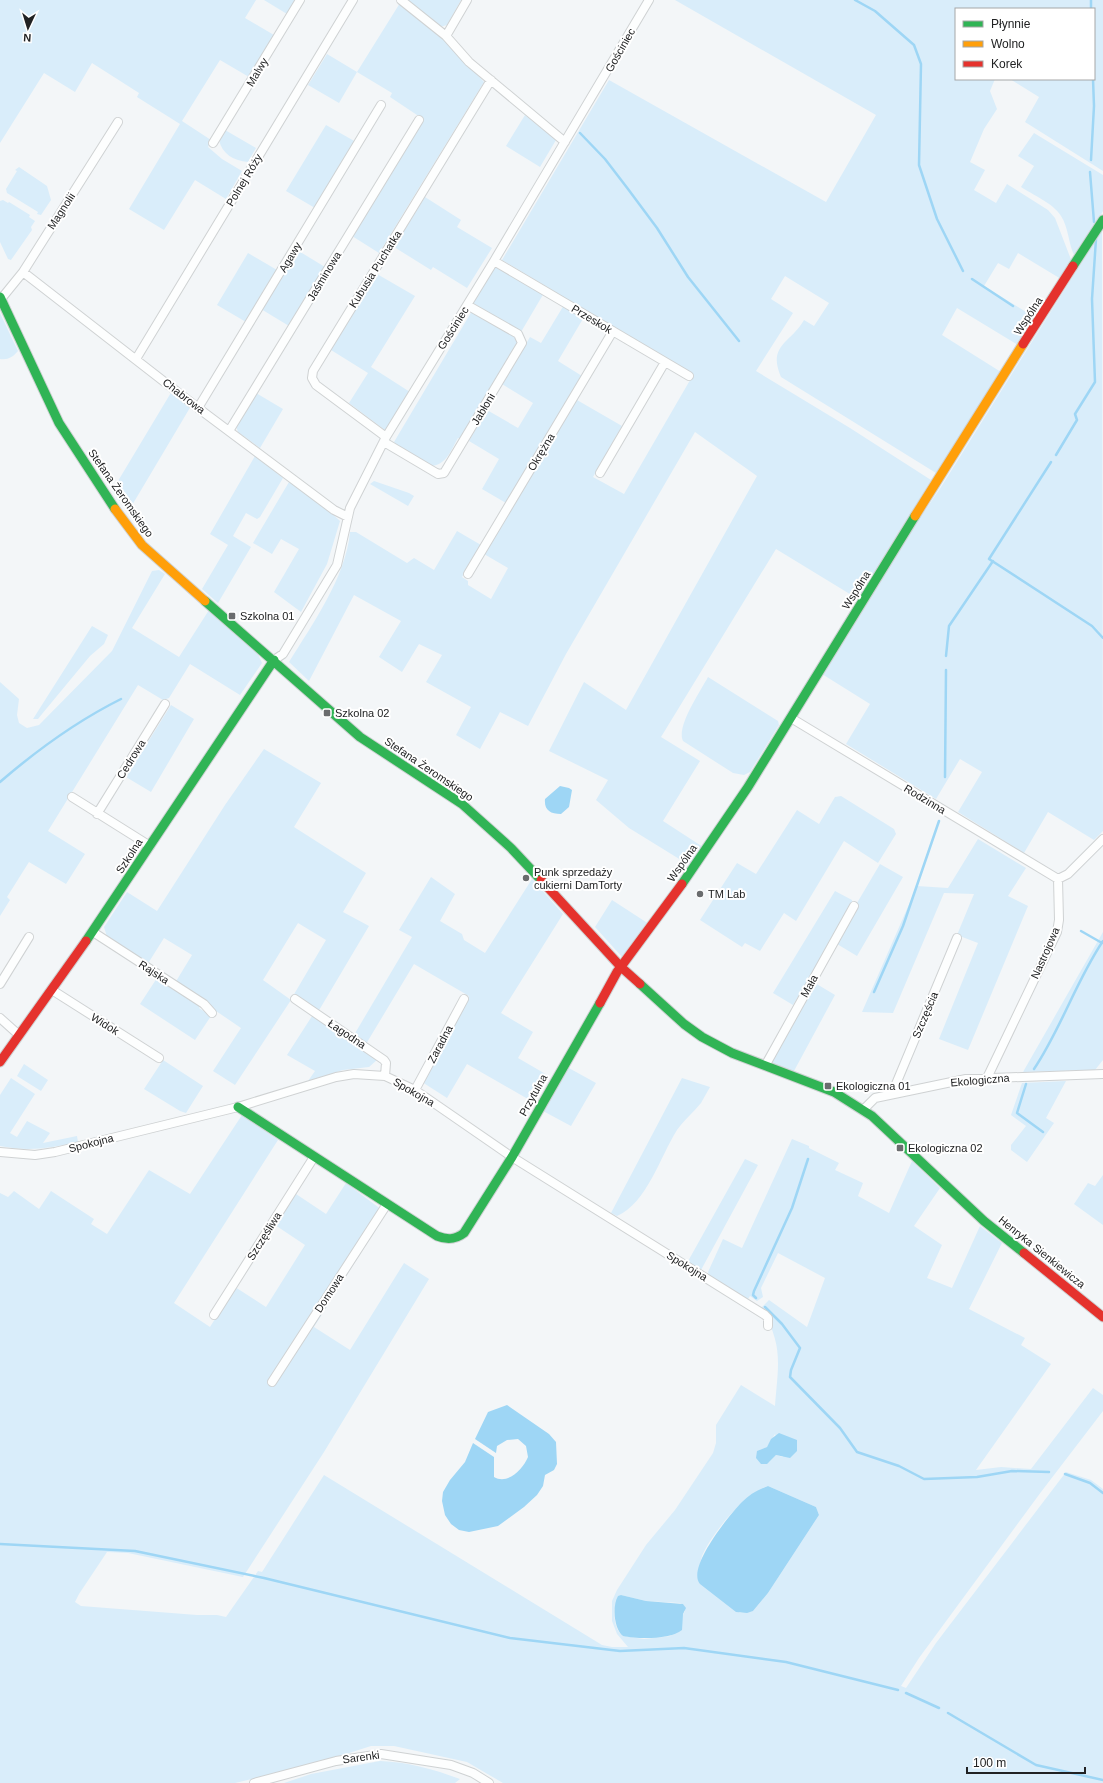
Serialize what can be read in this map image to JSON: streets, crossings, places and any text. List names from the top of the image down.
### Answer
{
  "streets": {
    "street": [
      "Gościniec",
      "Malwy",
      "Polnej Róży",
      "Magnolii",
      "Agawy",
      "Kubusia Puchatka",
      "Jaśminowa",
      "Wspólna",
      "Przeskok",
      "Chabrowa",
      "Jabłoni",
      "Okrężna",
      "Stefana Żeromskiego",
      "Cedrowa",
      "Rodzinna",
      "Szkolna",
      "Nastrojowa",
      "Rajska",
      "Mała",
      "Szczęścia",
      "Widok",
      "Łagodna",
      "Zaradna",
      "Ekologiczna",
      "Spokojna",
      "Przytulna",
      "Szczęśliwa",
      "Henryka Sienkiewicza",
      "Domowa",
      "Sarenki"
    ]
  },
  "crossings": [
    ["Gościniec", "Kubusia Puchatka"],
    ["Gościniec", "Przeskok"],
    ["Gościniec", "Chabrowa"],
    ["Gościniec", "Jabłoni"],
    ["Gościniec", "Stefana Żeromskiego"],
    ["Gościniec", "Szkolna"],
    ["Polnej Róży", "Chabrowa"],
    ["Magnolii", "Chabrowa"],
    ["Magnolii", "Stefana Żeromskiego"],
    ["Agawy", "Chabrowa"],
    ["Kubusia Puchatka", "Jabłoni"],
    ["Jaśminowa", "Chabrowa"],
    ["Wspólna", "Stefana Żeromskiego"],
    ["Wspólna", "Rodzinna"],
    ["Wspólna", "Przytulna"],
    ["Przeskok", "Okrężna"],
    ["Stefana Żeromskiego", "Szkolna"],
    ["Stefana Żeromskiego", "Mała"],
    ["Stefana Żeromskiego", "Ekologiczna"],
    ["Stefana Żeromskiego", "Przytulna"],
    ["Stefana Żeromskiego", "Henryka Sienkiewicza"],
    ["Rodzinna", "Nastrojowa"],
    ["Szkolna", "Rajska"],
    ["Szkolna", "Widok"],
    ["Nastrojowa", "Ekologiczna"],
    ["Szczęścia", "Ekologiczna"],
    ["Łagodna", "Spokojna"],
    ["Zaradna", "Spokojna"],
    ["Spokojna", "Przytulna"],
    ["Przytulna", "Domowa"]
  ],
  "places": {
    "transit": [
      "Szkolna 01",
      "Szkolna 02",
      "Ekologiczna 01",
      "Ekologiczna 02"
    ],
    "other": ["Punk sprzedaży cukierni DamTorty", "TM Lab"]
  },
  "legend": ["Płynnie", "Wolno", "Korek"],
  "scale_bar": "100 m",
  "north": "bottom"
}
